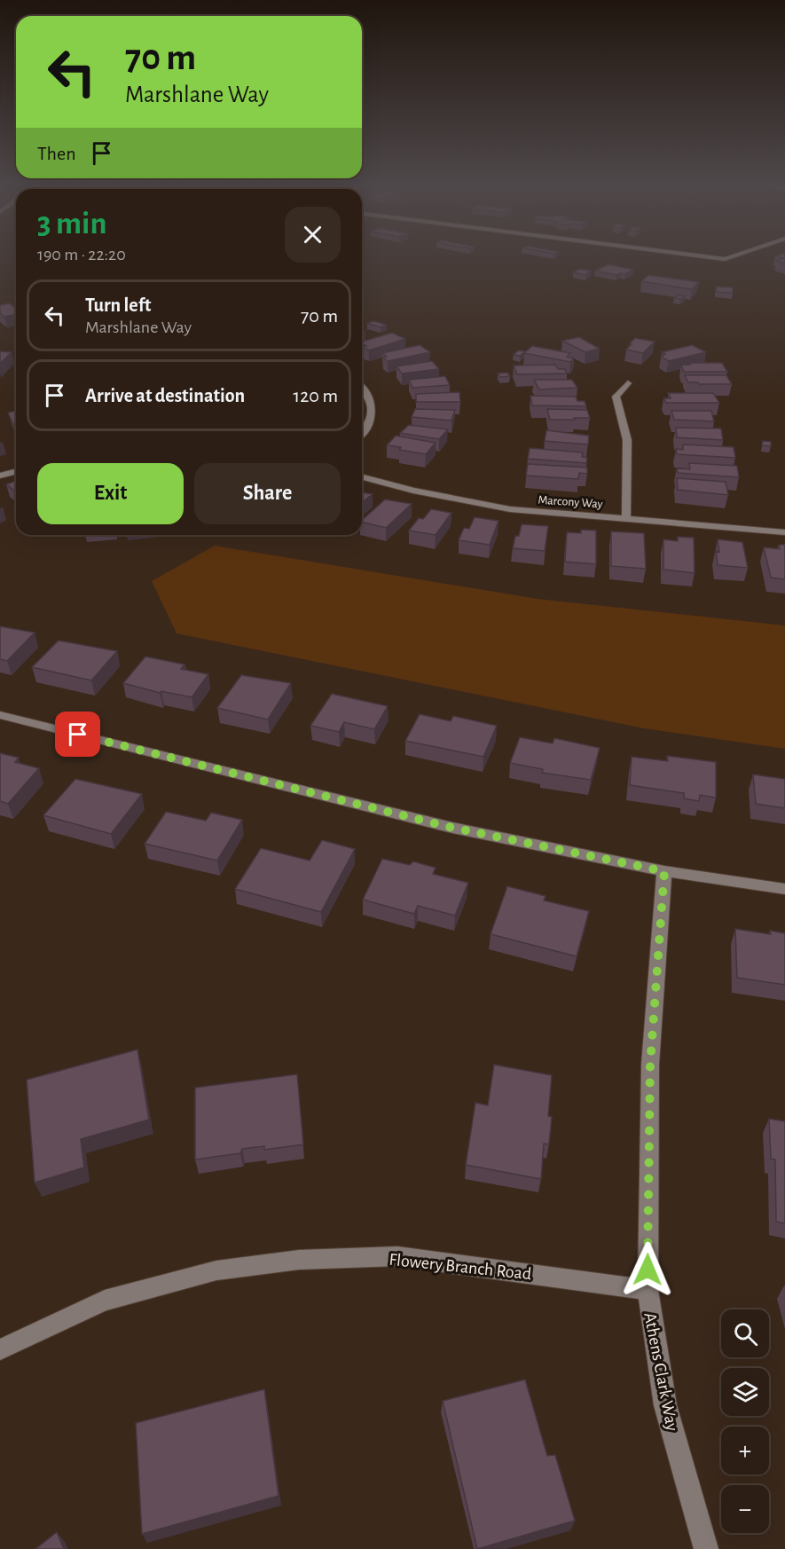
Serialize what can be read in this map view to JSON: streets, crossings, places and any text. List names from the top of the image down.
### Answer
{
  "streets": {
    "street": ["Marcony Way", "Flowery Branch Road", "Athens Clark Way"]
  },
  "crossings": [
    ["Flowery Branch Road", "Athens Clark Way"]
  ],
  "page": {
    "turn": ["70 m", "Marshlane Way"],
    "then": "Then",
    "heading": ["3 min", "190 m · 22:20"],
    "list": [
      {
        "name": "Turn left",
        "note": "Marshlane Way",
        "value": "70 m"
      },
      {
        "name": "Arrive at destination",
        "value": "120 m"
      }
    ],
    "buttons": ["Exit", "Share"],
    "map_buttons": ["+", "−"]
  }
}
